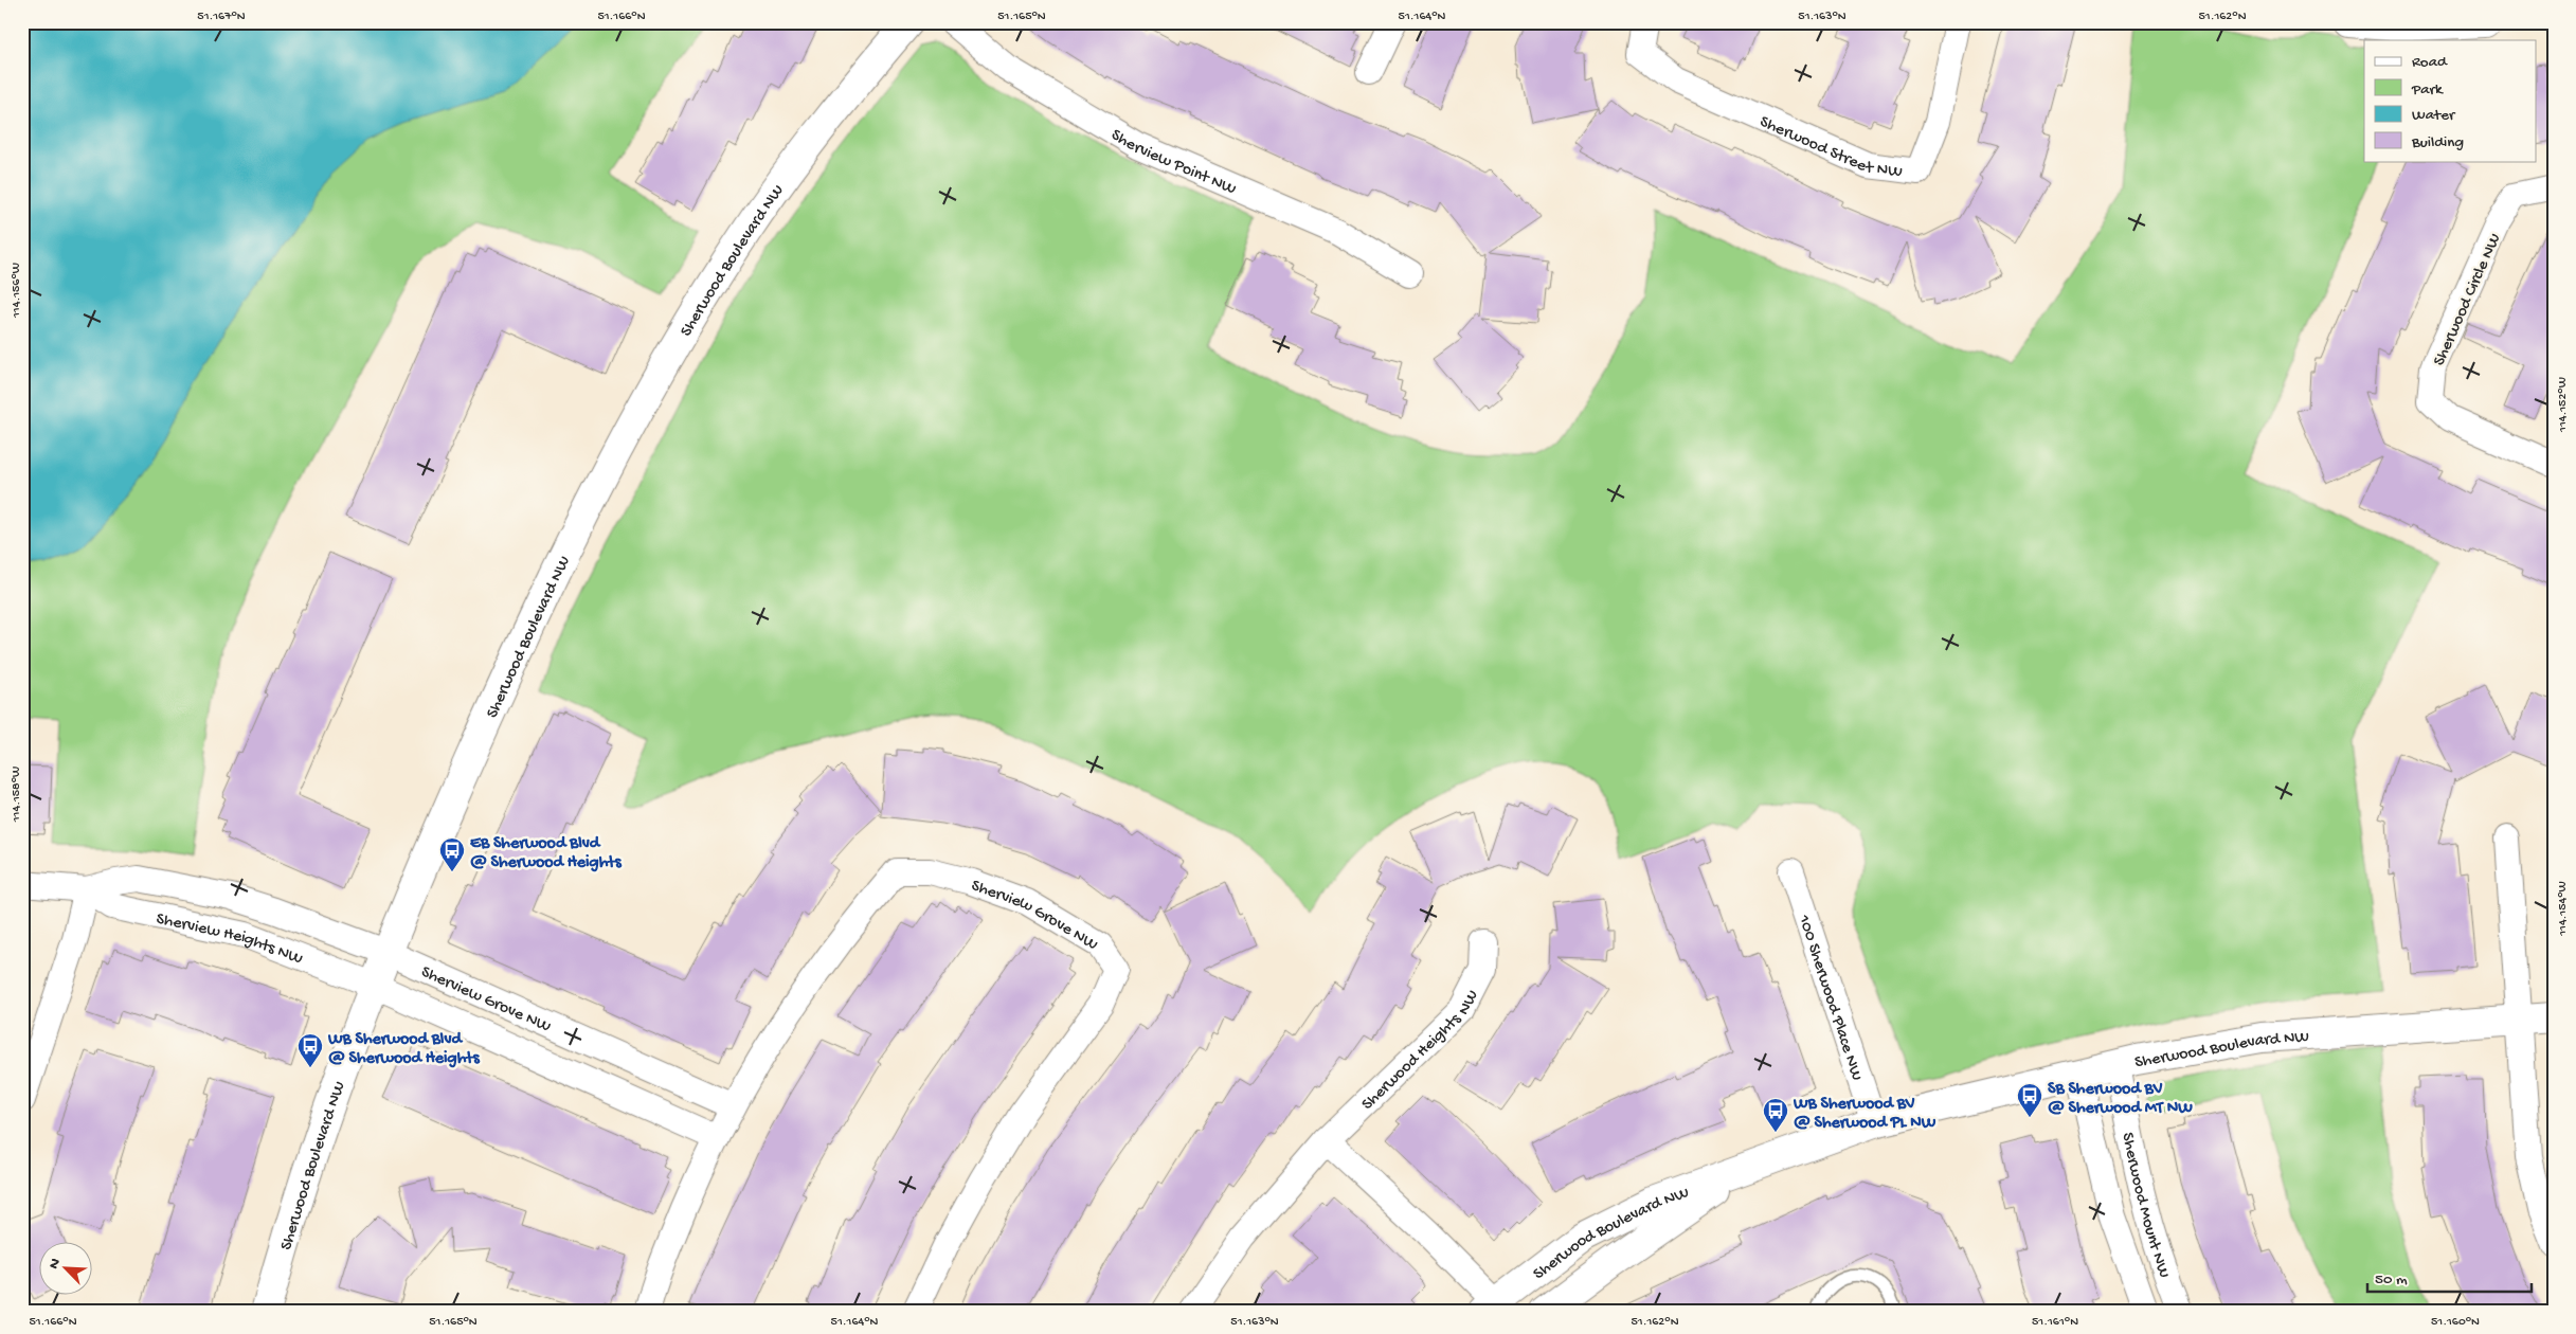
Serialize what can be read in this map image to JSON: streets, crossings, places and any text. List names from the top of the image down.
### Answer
{
  "streets": {
    "street": [
      "Sherwood Street NW",
      "Sherview Point NW",
      "Sherwood Boulevard NW",
      "Sherwood Circle NW",
      "Sherview Grove NW",
      "Sherview Heights NW",
      "100 Sherwood Place NW",
      "Sherwood Heights NW",
      "Sherwood Mount NW"
    ]
  },
  "crossings": [
    ["Sherwood Boulevard NW", "Sherview Grove NW"],
    ["Sherwood Boulevard NW", "Sherview Heights NW"],
    ["Sherwood Boulevard NW", "100 Sherwood Place NW"],
    ["Sherwood Boulevard NW", "Sherwood Mount NW"],
    ["Sherview Grove NW", "Sherview Heights NW"]
  ],
  "places": {
    "bus stop": [
      "EB Sherwood Blvd @ Sherwood Heights",
      "WB Sherwood Blvd @ Sherwood Heights",
      "SB Sherwood BV @ Sherwood MT NW",
      "WB Sherwood BV @ Sherwood PL NW"
    ]
  },
  "legend": [
    "Road",
    "Park",
    "Water",
    "Building"
  ],
  "scale_bar": "50 m",
  "north": "top left",
  "coordinates": [
    "51.167°N",
    "51.166°N",
    "51.165°N",
    "51.164°N",
    "51.163°N",
    "51.162°N",
    "114.156°W",
    "114.152°W",
    "114.158°W",
    "114.154°W",
    "51.161°N",
    "51.160°N"
  ]
}
